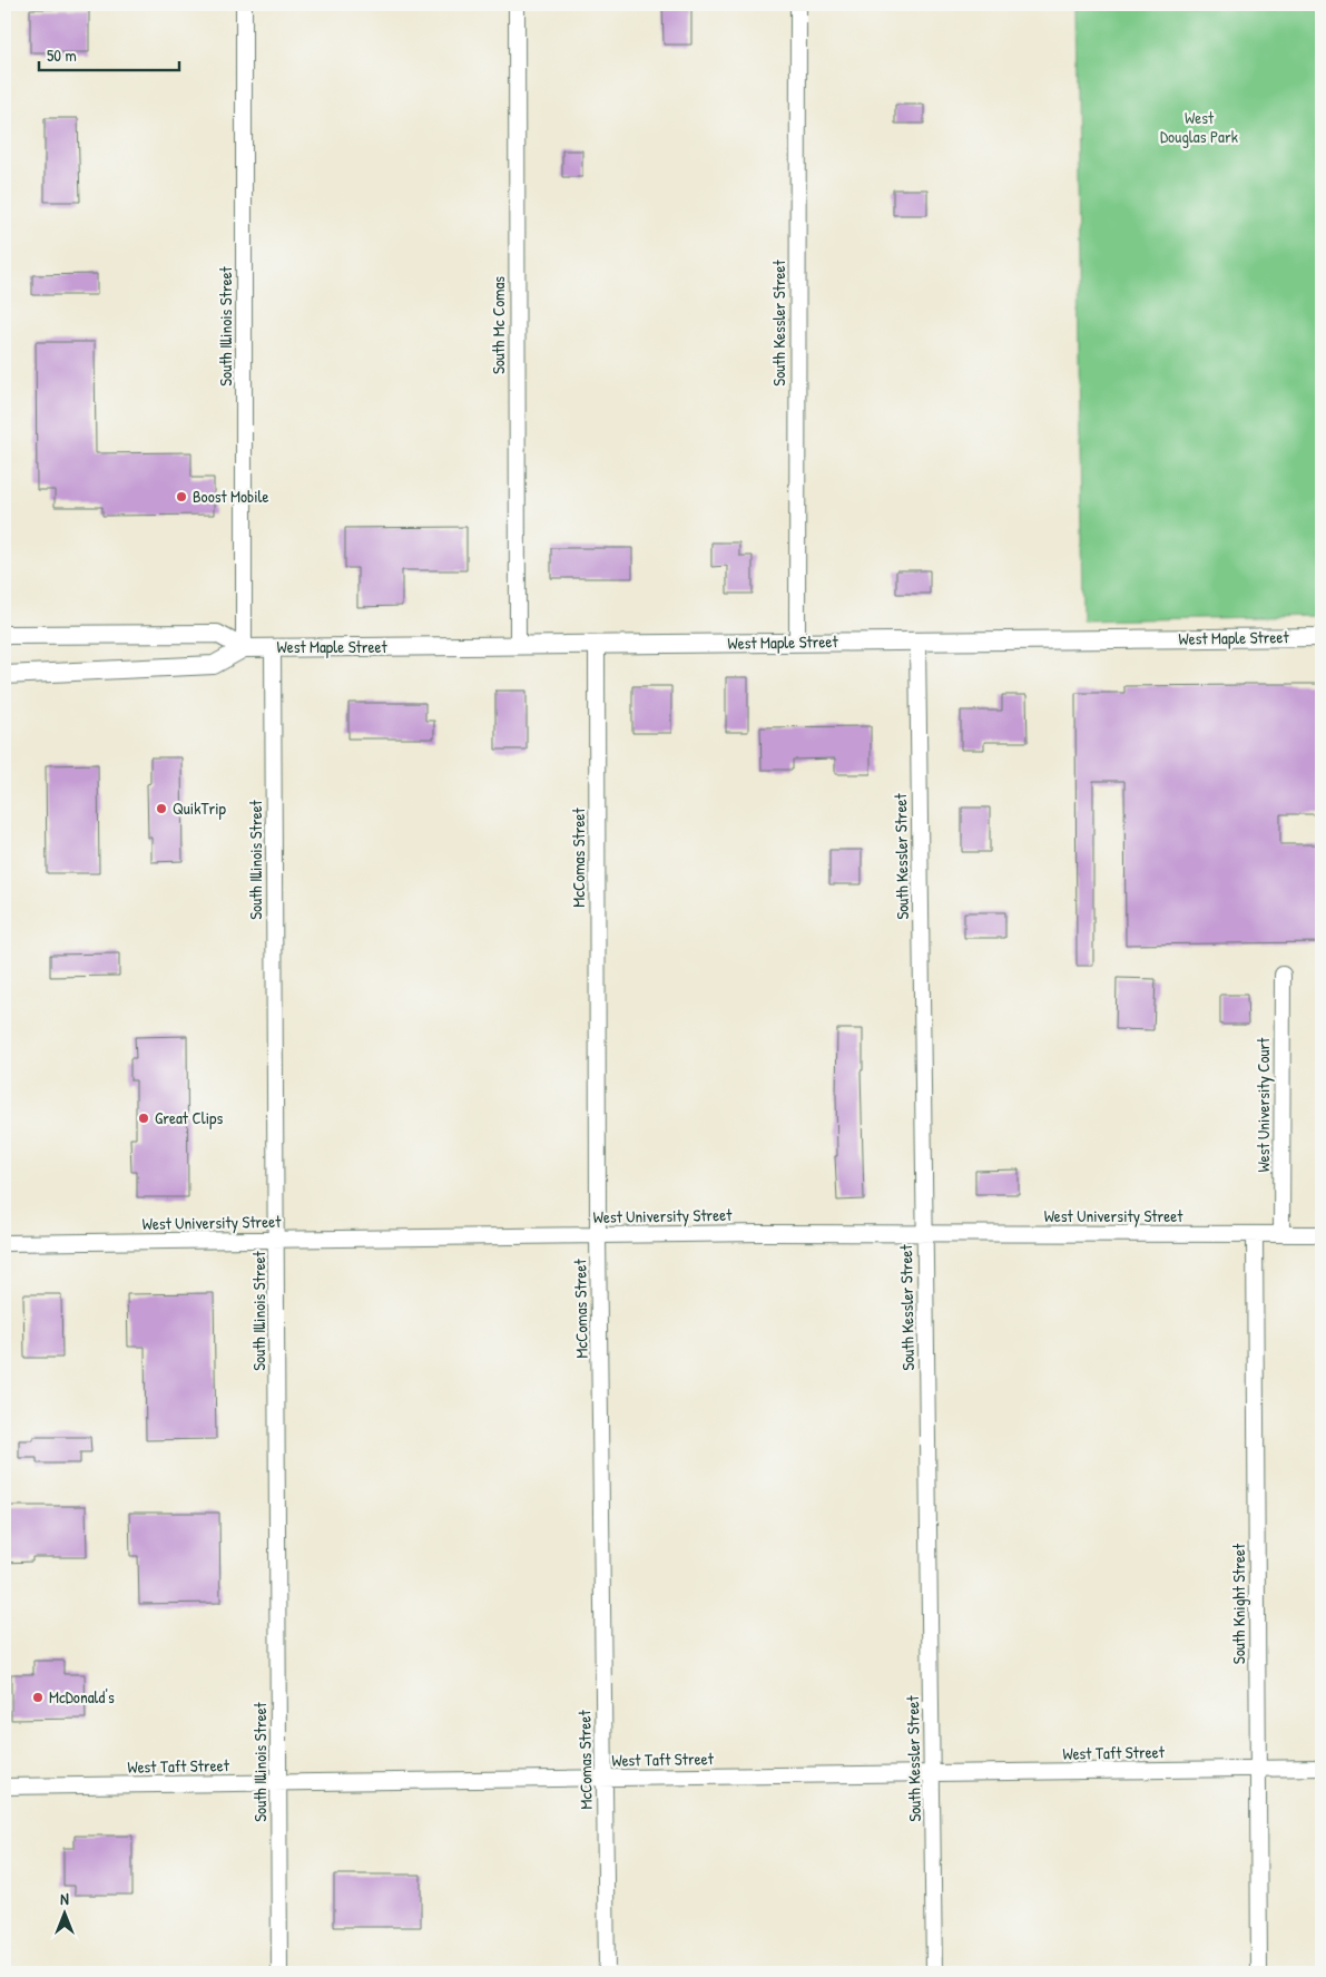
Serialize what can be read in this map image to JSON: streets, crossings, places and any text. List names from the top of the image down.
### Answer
{
  "streets": {
    "street": [
      "South Kessler Street",
      "South Mc Comas",
      "South Illinois Street",
      "West Maple Street",
      "McComas Street",
      "West University Court",
      "West University Street",
      "South Knight Street",
      "West Taft Street"
    ]
  },
  "crossings": [
    ["South Kessler Street", "West Maple Street"],
    ["South Kessler Street", "West University Street"],
    ["South Kessler Street", "West Taft Street"],
    ["South Mc Comas", "West Maple Street"],
    ["South Illinois Street", "West Maple Street"],
    ["South Illinois Street", "West University Street"],
    ["South Illinois Street", "West Taft Street"],
    ["West Maple Street", "McComas Street"],
    ["McComas Street", "West University Street"],
    ["McComas Street", "West Taft Street"],
    ["West University Court", "West University Street"],
    ["West University Street", "South Knight Street"],
    ["South Knight Street", "West Taft Street"]
  ],
  "parks": ["West Douglas Park"],
  "places": [
    "Boost Mobile",
    "QuikTrip",
    "Great Clips",
    "McDonald's"
  ],
  "scale_bar": "50 m",
  "north": "top"
}
